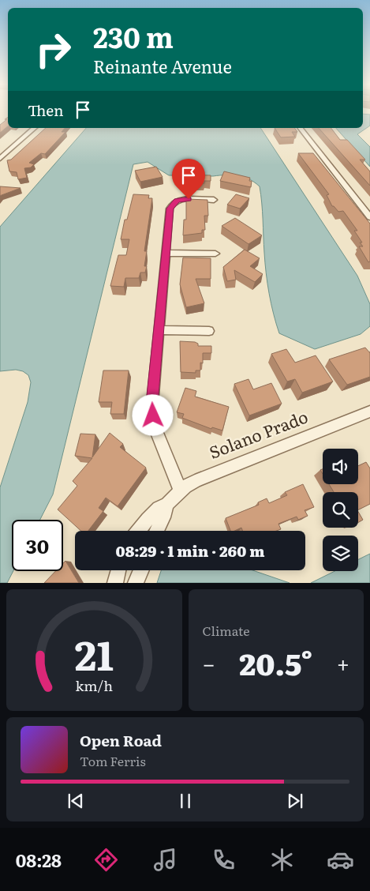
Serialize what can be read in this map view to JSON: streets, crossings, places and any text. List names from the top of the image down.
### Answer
{
  "streets": {
    "street": ["Solano Prado"]
  },
  "page": {
    "turn": ["230 m", "Reinante Avenue"],
    "then": "Then",
    "limit": "30",
    "trip": "08:29 · 1 min · 260 m",
    "tile": "Climate",
    "heat": ["−", "20.5°", "+"],
    "song": ["Open Road", "Tom Ferris"],
    "tabs": "08:28",
    "gauge": ["21", "km/h"]
  }
}
